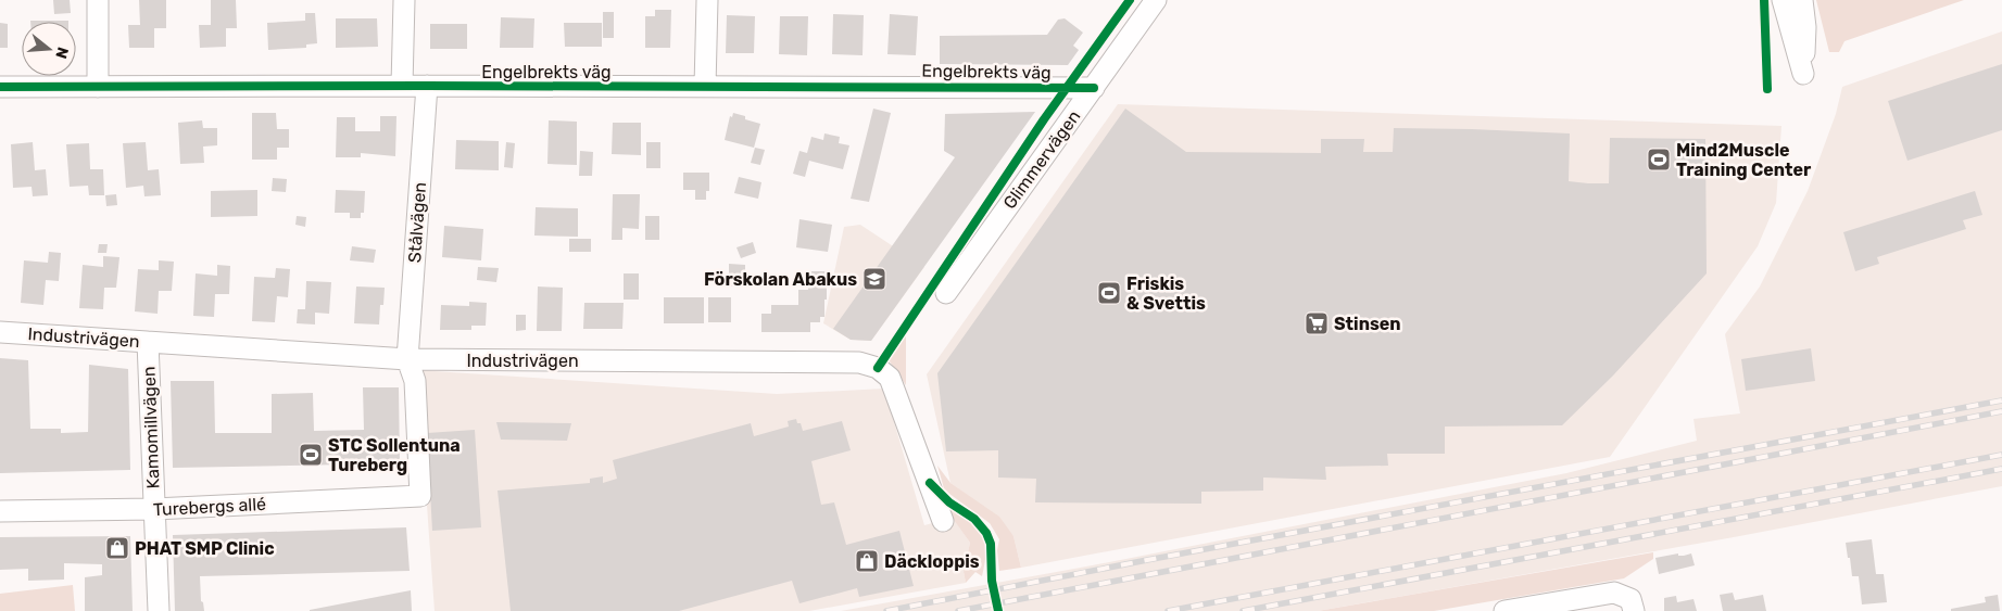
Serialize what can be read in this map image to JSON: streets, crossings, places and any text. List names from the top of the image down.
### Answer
{
  "streets": {
    "street": [
      "Engelbrekts väg",
      "Glimmervägen",
      "Stålvägen",
      "Industrivägen",
      "Kamomillvägen",
      "Turebergs allé"
    ]
  },
  "crossings": [
    ["Engelbrekts väg", "Glimmervägen"],
    ["Engelbrekts väg", "Stålvägen"],
    ["Stålvägen", "Industrivägen"],
    ["Stålvägen", "Turebergs allé"],
    ["Industrivägen", "Kamomillvägen"],
    ["Industrivägen", "Turebergs allé"],
    ["Kamomillvägen", "Turebergs allé"]
  ],
  "places": {
    "sports": ["Mind2Muscle Training Center", "Friskis & Svettis", "STC Sollentuna Tureberg"],
    "school or university": ["Förskolan Abakus"],
    "supermarket": ["Stinsen"],
    "shop": ["PHAT SMP Clinic", "Däckloppis"]
  },
  "north": "right"
}
